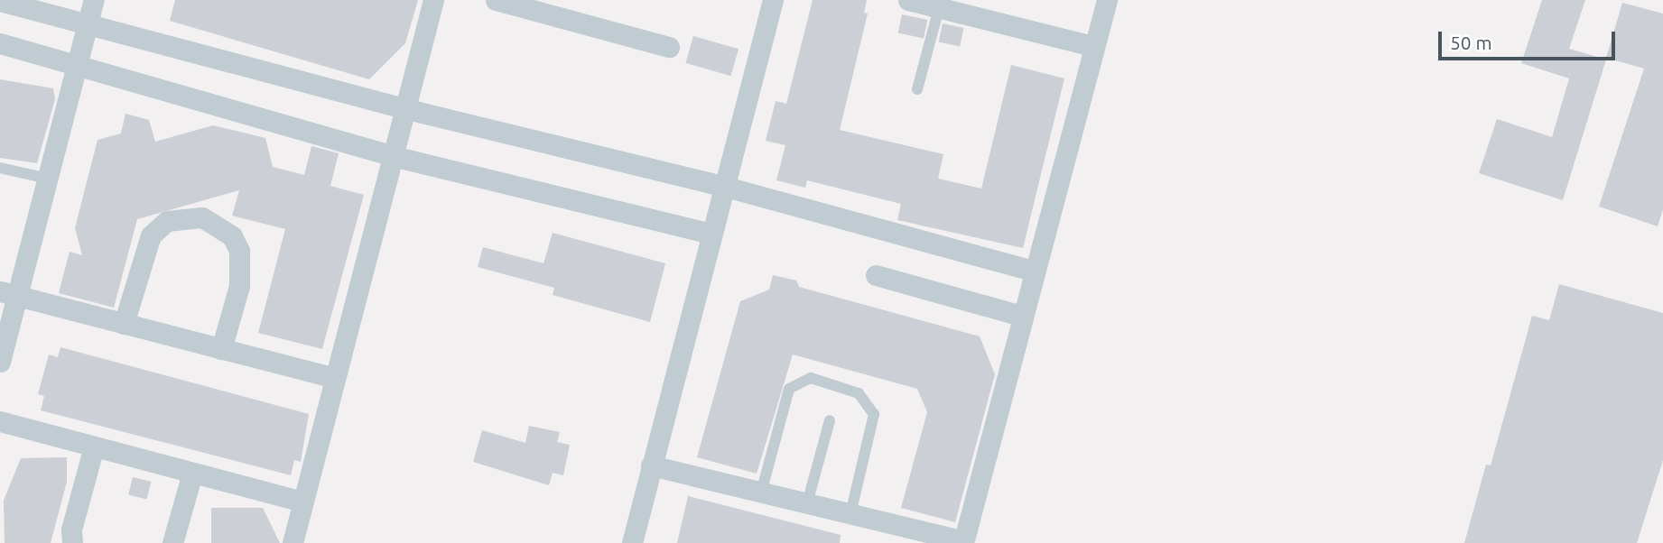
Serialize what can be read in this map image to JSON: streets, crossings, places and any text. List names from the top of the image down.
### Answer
{
  "scale_bar": "50 m"
}
